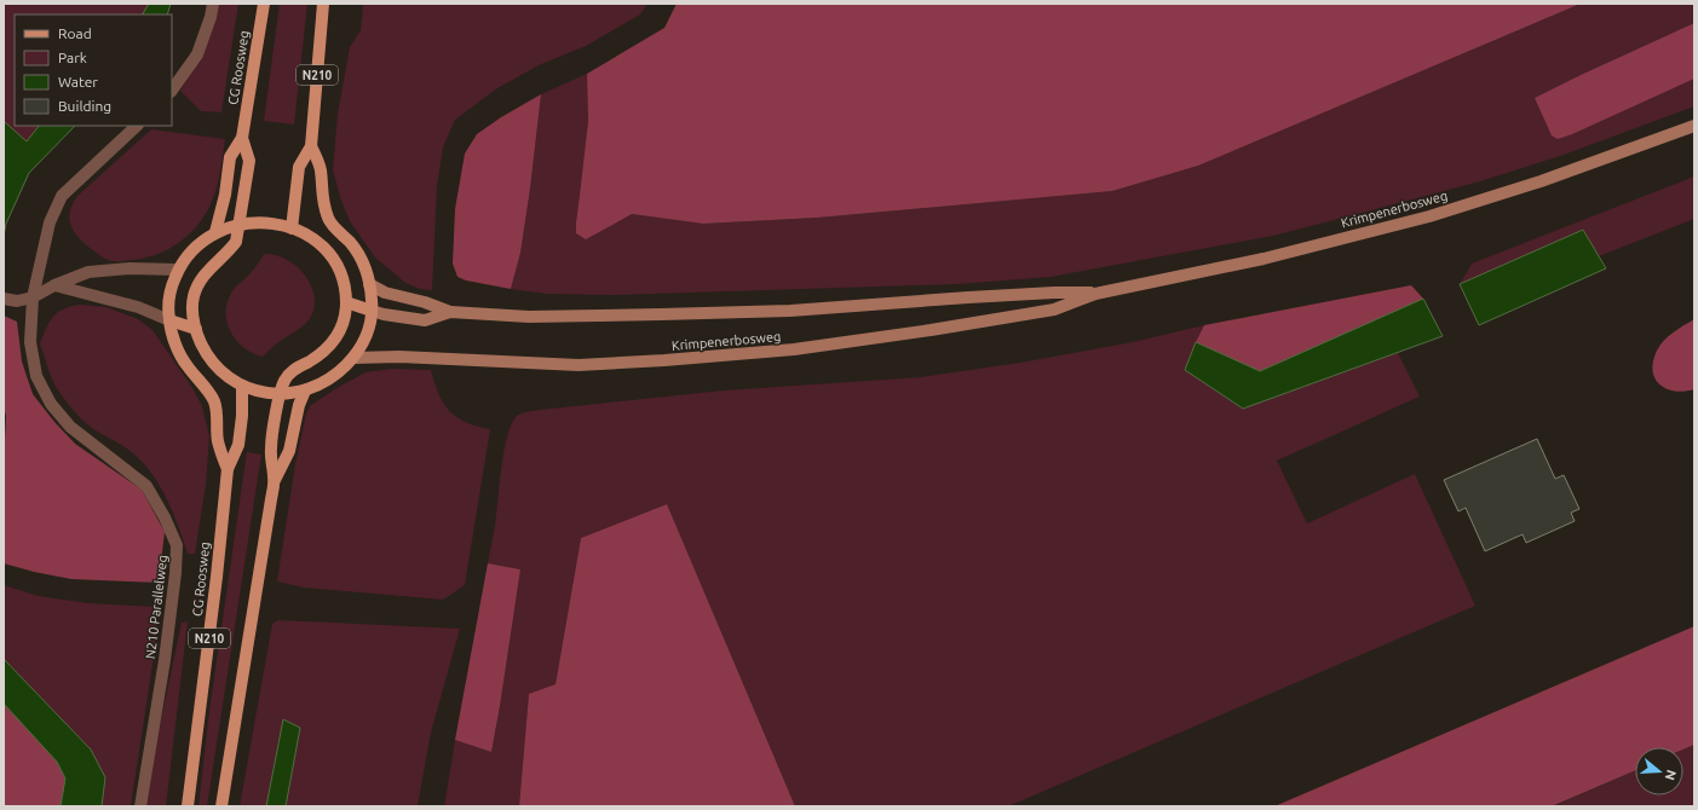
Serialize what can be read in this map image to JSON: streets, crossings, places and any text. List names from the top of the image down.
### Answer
{
  "streets": {
    "main road": ["CG Roosweg", "N210", "Krimpenerbosweg"],
    "street": ["N210 Parallelweg"]
  },
  "crossings": [
    ["CG Roosweg", "N210"],
    ["N210", "Krimpenerbosweg"]
  ],
  "legend": [
    "Road",
    "Park",
    "Water",
    "Building"
  ],
  "north": "right"
}
